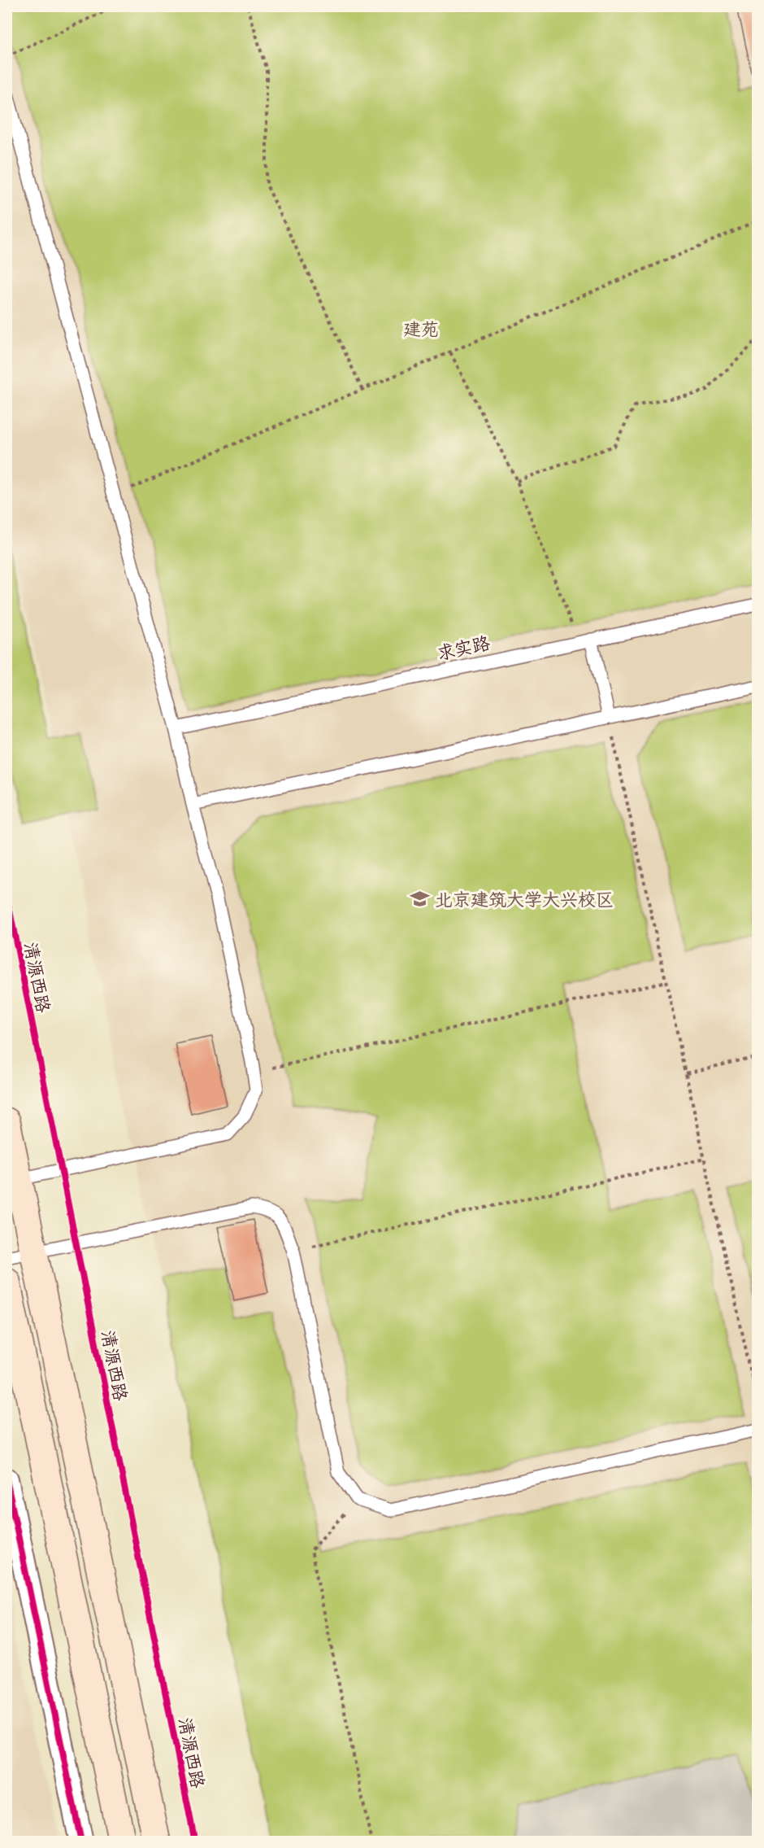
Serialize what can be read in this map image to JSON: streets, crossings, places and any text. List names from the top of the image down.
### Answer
{
  "streets": {
    "lane": ["求实路"],
    "cycle path": ["清源西路"]
  },
  "parks": ["建苑"],
  "places": {
    "school or university": ["北京建筑大学大兴校区"]
  }
}
